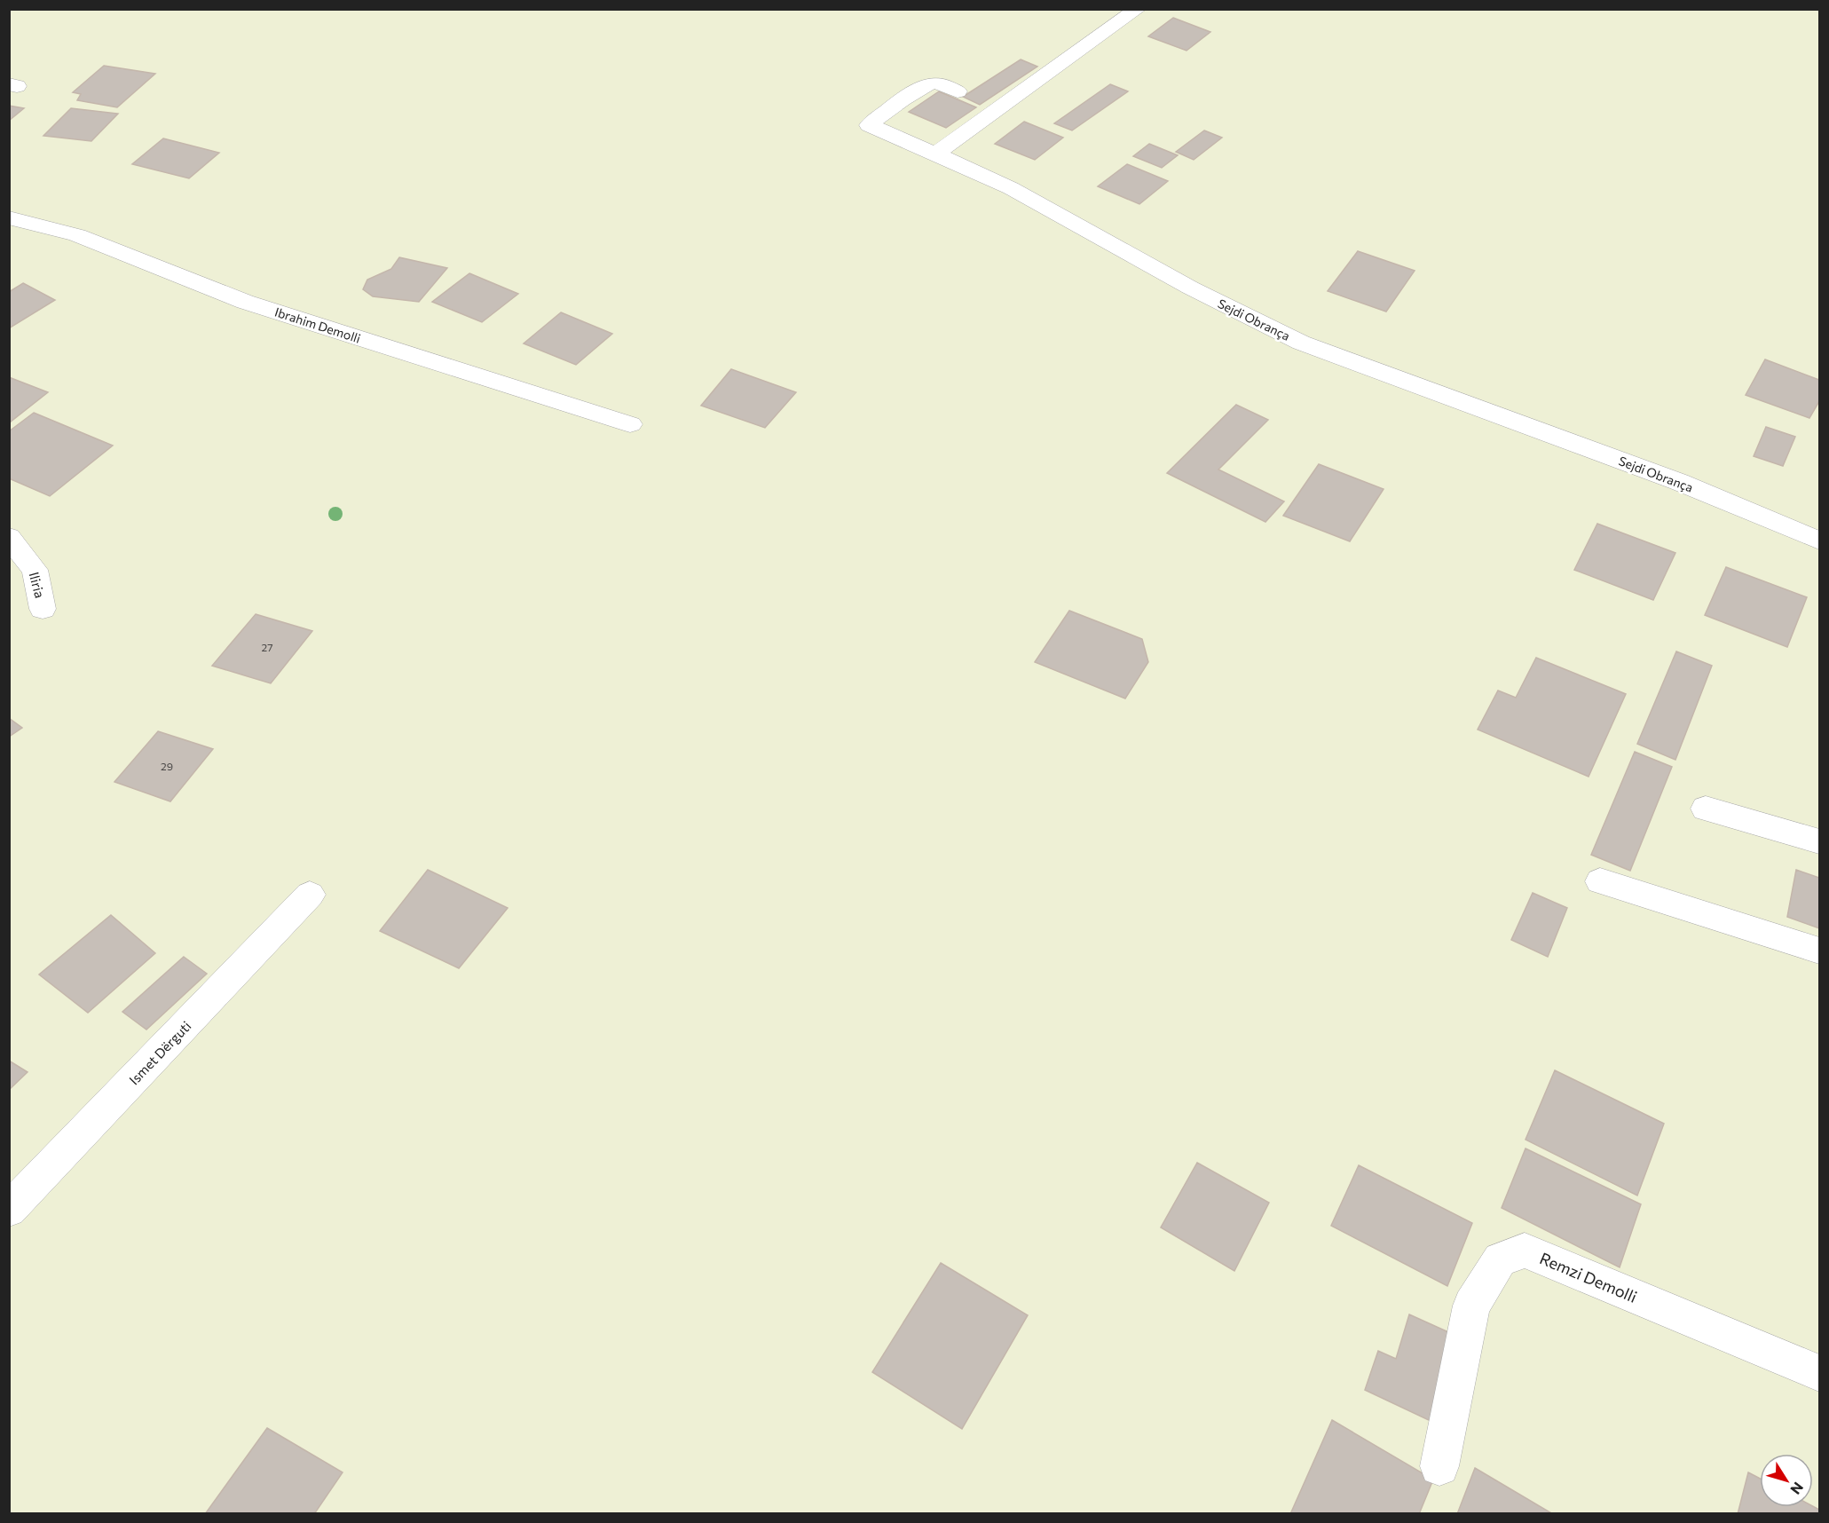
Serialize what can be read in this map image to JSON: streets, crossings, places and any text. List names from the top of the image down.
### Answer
{
  "streets": {
    "street": [
      "Sejdi Obrança",
      "Ibrahim Demolli",
      "Iliria",
      "Ismet Dërguti",
      "Remzi Demolli"
    ]
  },
  "house_numbers": ["27", "29"],
  "north": "bottom right"
}
